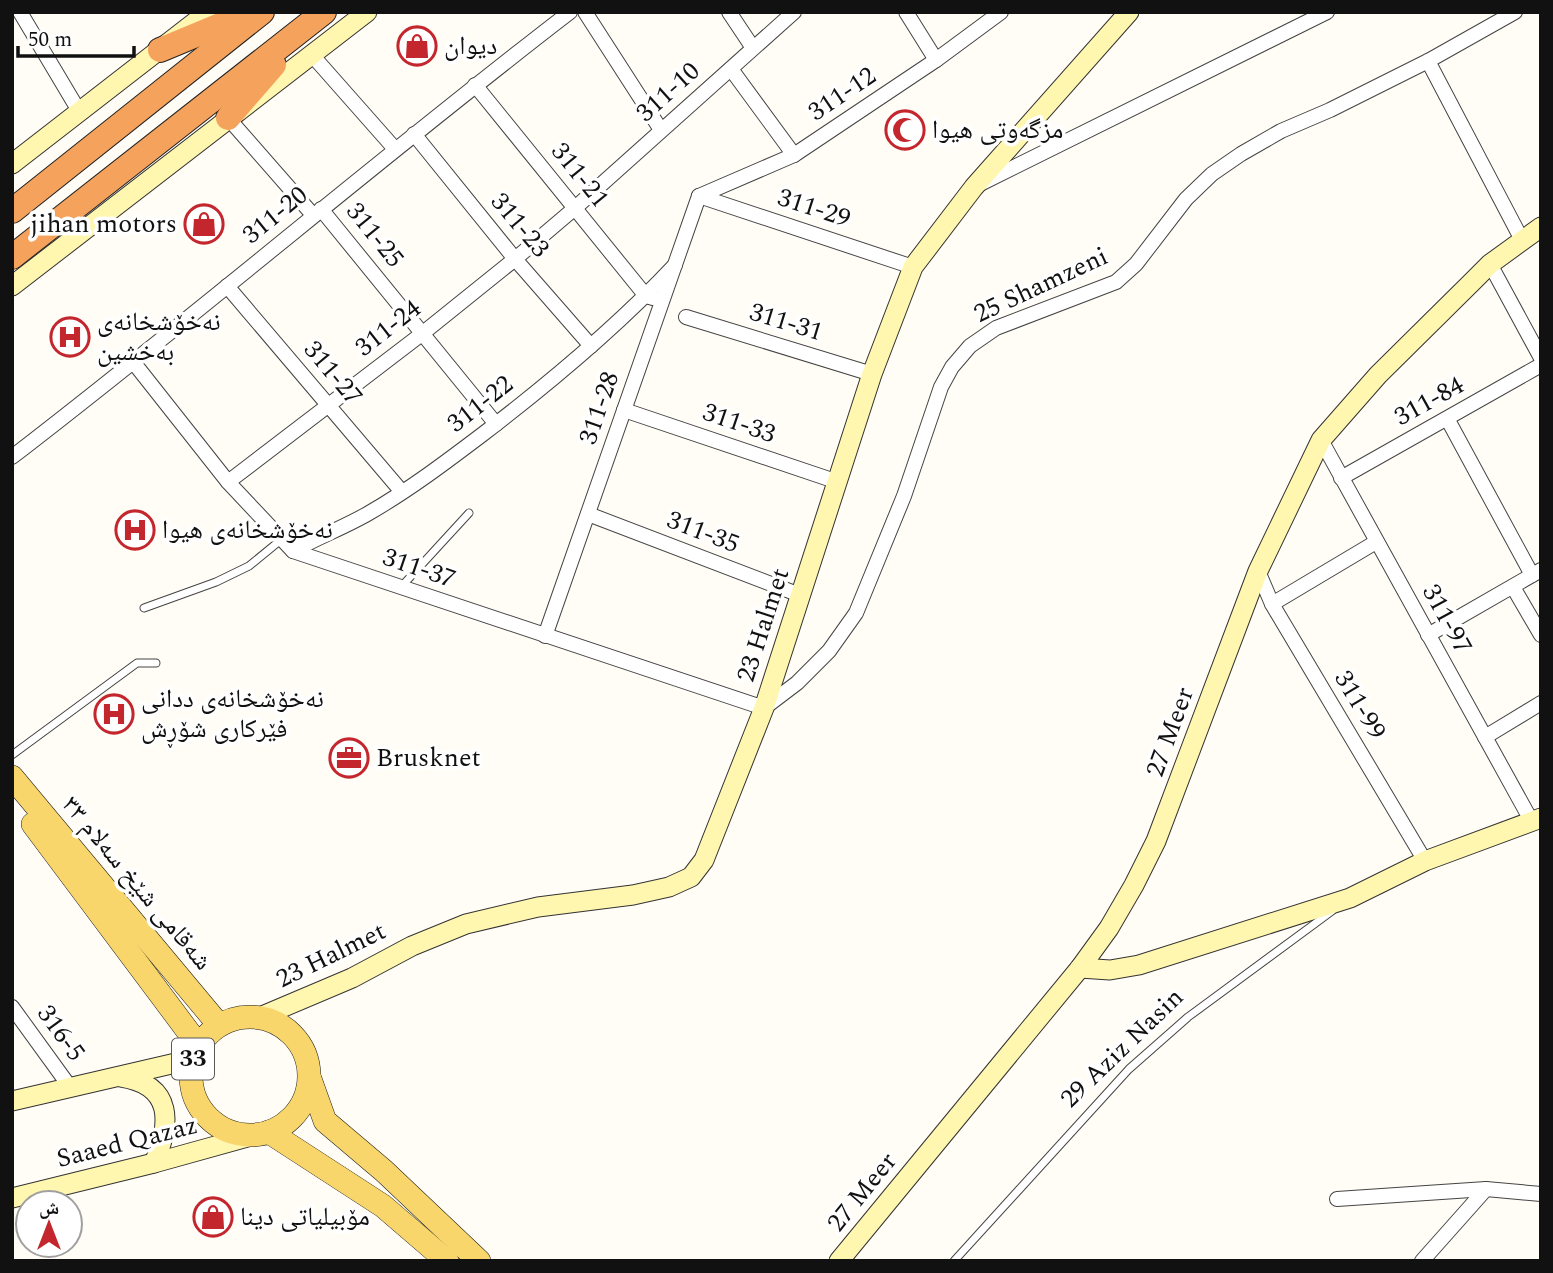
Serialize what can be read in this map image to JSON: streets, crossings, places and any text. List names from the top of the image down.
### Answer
{
  "streets": {
    "main road": ["شەقامی شێخ سەلام ٣٣", "33"],
    "street": [
      "311-10",
      "311-12",
      "311-21",
      "311-29",
      "311-20",
      "311-23",
      "311-25",
      "25 Shamzeni",
      "311-31",
      "311-24",
      "311-27",
      "311-84",
      "311-22",
      "311-28",
      "311-33",
      "311-35",
      "311-37",
      "311-97",
      "23 Halmet",
      "311-99",
      "27 Meer",
      "316-5",
      "29 Aziz Nasin",
      "Saaed Qazaz"
    ]
  },
  "crossings": [
    ["311-10", "311-21"],
    ["311-10", "311-24"],
    ["311-12", "311-29"],
    ["311-12", "311-28"],
    ["311-21", "311-20"],
    ["311-21", "311-24"],
    ["311-21", "311-22"],
    ["311-29", "311-28"],
    ["311-29", "23 Halmet"],
    ["311-20", "311-23"],
    ["311-20", "311-25"],
    ["311-20", "311-27"],
    ["311-20", "311-37"],
    ["311-23", "311-24"],
    ["311-23", "311-22"],
    ["311-25", "311-24"],
    ["311-25", "311-22"],
    ["25 Shamzeni", "311-37"],
    ["25 Shamzeni", "23 Halmet"],
    ["311-31", "23 Halmet"],
    ["311-24", "311-27"],
    ["311-24", "311-37"],
    ["311-27", "311-22"],
    ["311-84", "311-97"],
    ["311-22", "311-28"],
    ["311-22", "311-37"],
    ["311-28", "311-33"],
    ["311-28", "311-35"],
    ["311-28", "311-37"],
    ["311-33", "23 Halmet"],
    ["311-35", "23 Halmet"],
    ["311-37", "23 Halmet"],
    ["311-97", "27 Meer"],
    ["311-97", "29 Aziz Nasin"],
    ["23 Halmet", "شەقامی شێخ سەلام ٣٣"],
    ["23 Halmet", "33"],
    ["23 Halmet", "Saaed Qazaz"],
    ["311-99", "27 Meer"],
    ["311-99", "29 Aziz Nasin"],
    ["27 Meer", "29 Aziz Nasin"],
    ["شەقامی شێخ سەلام ٣٣", "33"],
    ["شەقامی شێخ سەلام ٣٣", "Saaed Qazaz"],
    ["33", "Saaed Qazaz"]
  ],
  "places": {
    "shop": ["دیوان", "jihan motors", "مۆبیلیاتی دینا"],
    "mosque": ["مزگەوتی هیوا"],
    "hospital": ["نەخۆشخانەی بەخشین", "نەخۆشخانەی هیوا", "نەخۆشخانەی ددانی فێرکاری شۆڕش"],
    "office": ["Brusknet"]
  },
  "scale_bar": "50 m",
  "north": "top"
}
